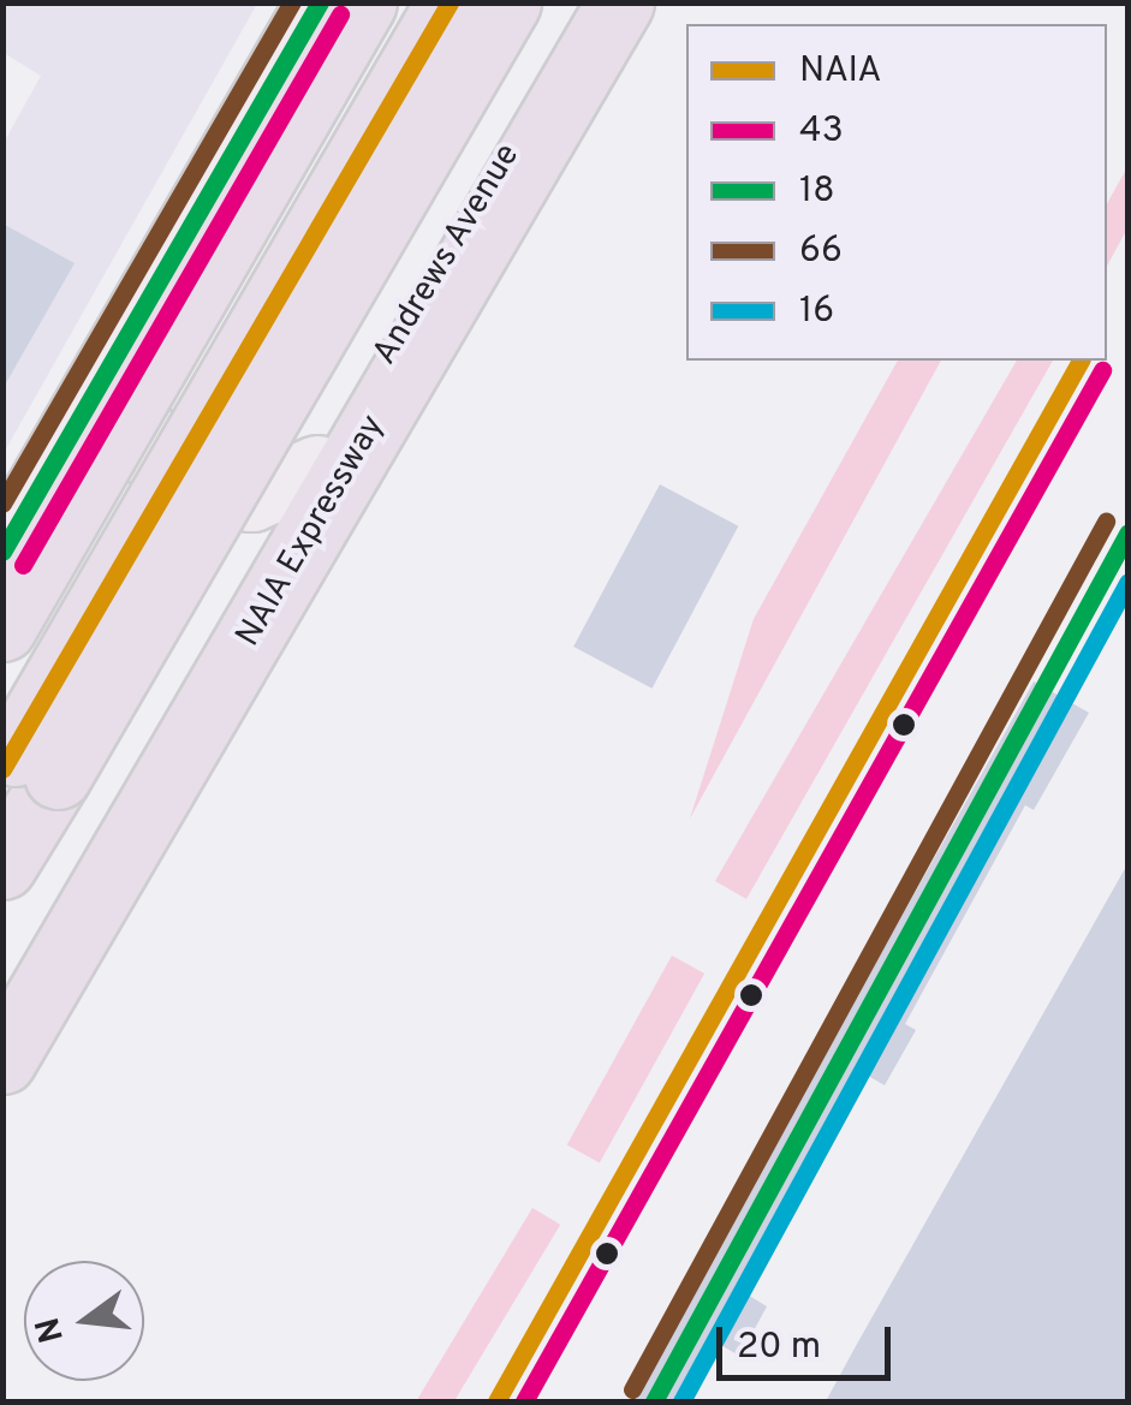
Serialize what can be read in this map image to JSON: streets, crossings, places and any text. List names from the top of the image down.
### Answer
{
  "streets": {
    "highway": ["NAIA Expressway"],
    "main road": ["Andrews Avenue"]
  },
  "lines": [
    "transit line NAIA",
    "transit line 18",
    "transit line 66",
    "transit line 43",
    "transit line 16"
  ],
  "legend": [
    "NAIA",
    "43",
    "18",
    "66",
    "16"
  ],
  "scale_bar": "20 m",
  "north": "left"
}
